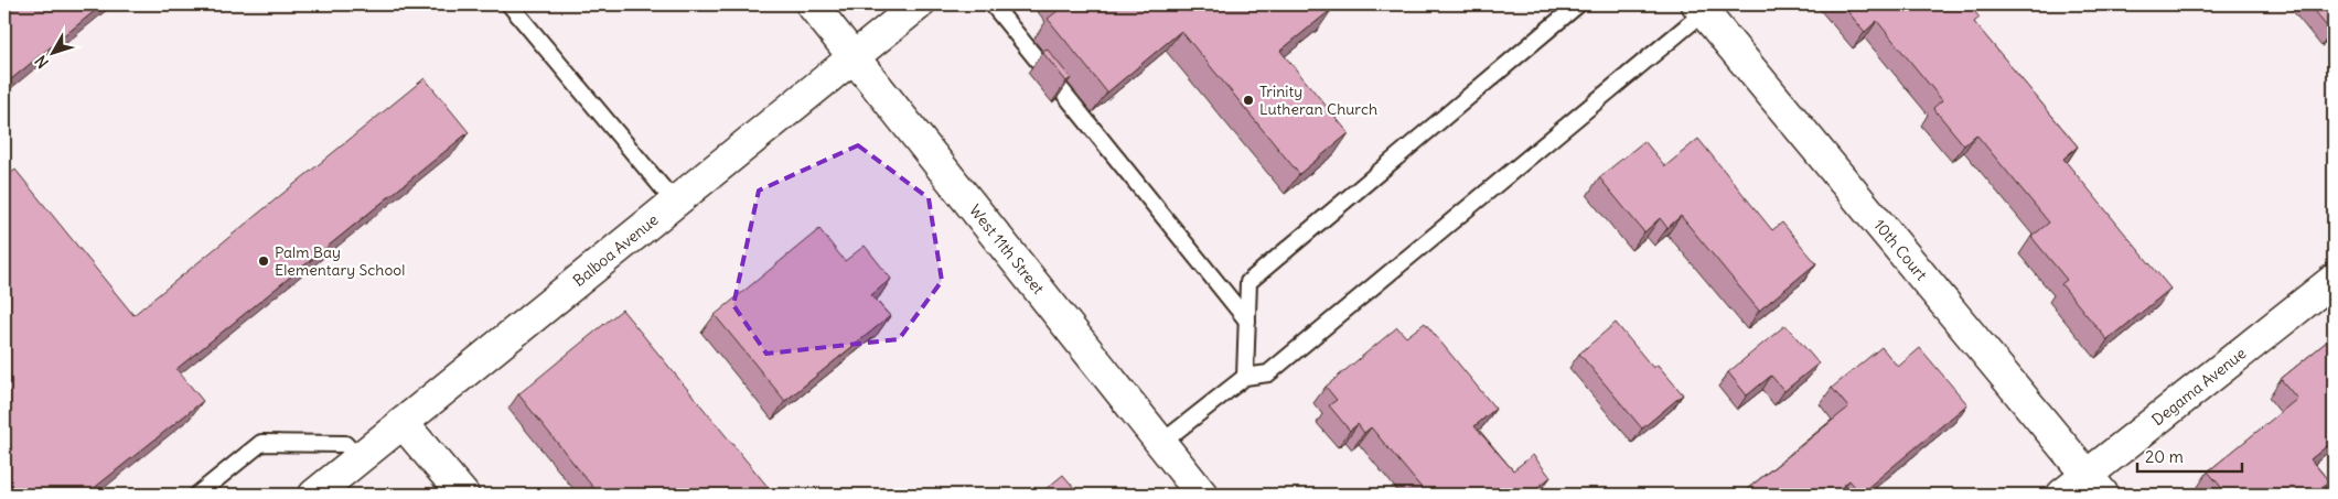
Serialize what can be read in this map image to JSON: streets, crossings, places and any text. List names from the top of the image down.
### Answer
{
  "streets": {
    "street": [
      "West 11th Street",
      "10th Court",
      "Balboa Avenue",
      "Degama Avenue"
    ]
  },
  "crossings": [
    ["West 11th Street", "Balboa Avenue"],
    ["10th Court", "Degama Avenue"]
  ],
  "places": ["Trinity Lutheran Church", "Palm Bay Elementary School"],
  "scale_bar": "20 m",
  "north": "bottom left"
}
